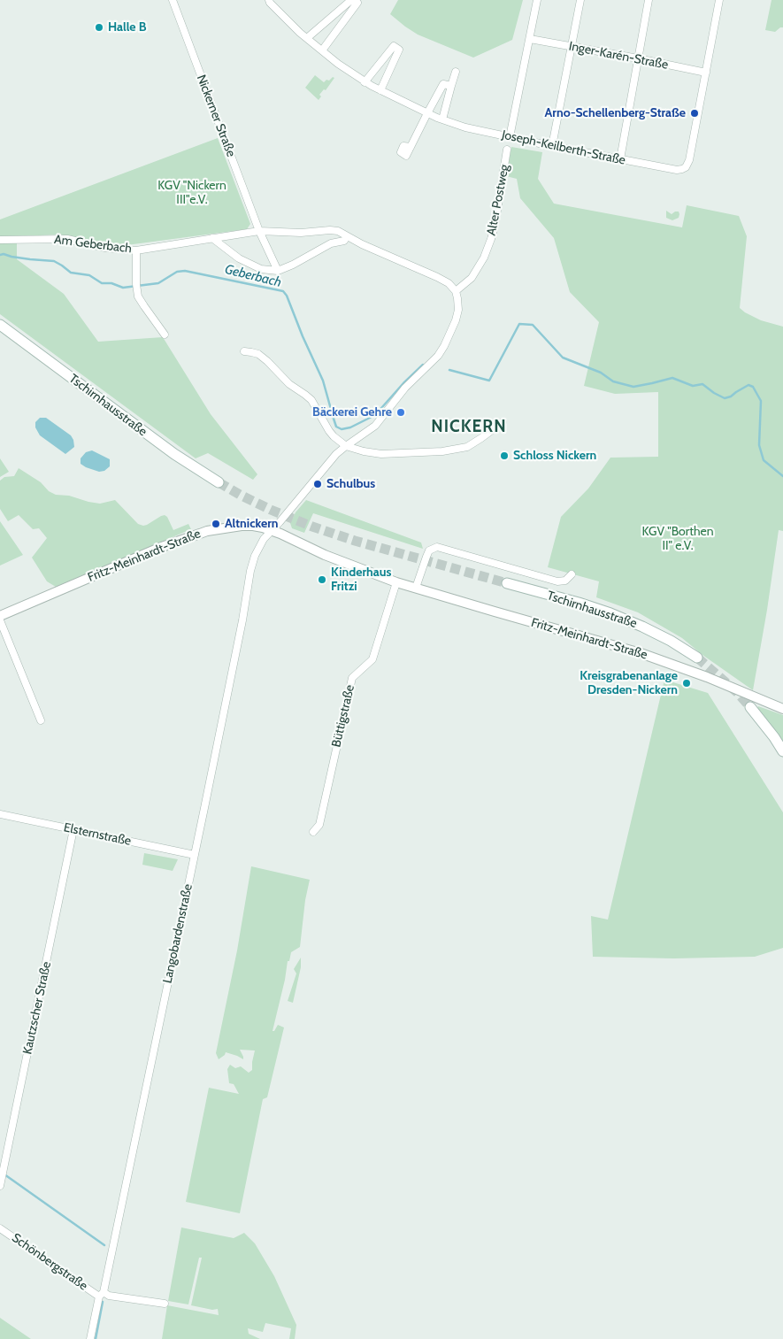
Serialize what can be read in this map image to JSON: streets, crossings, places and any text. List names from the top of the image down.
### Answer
{
  "streets": {
    "main road": ["Tschirnhausstraße"],
    "street": [
      "Inger-Karén-Straße",
      "Nickerner Straße",
      "Joseph-Keilberth-Straße",
      "Alter Postweg",
      "Am Geberbach",
      "Fritz-Meinhardt-Straße",
      "Büttigstraße",
      "Elsternstraße",
      "Langobardenstraße",
      "Kautzscher Straße",
      "Schönbergstraße"
    ]
  },
  "crossings": [
    ["Inger-Karén-Straße", "Joseph-Keilberth-Straße"],
    ["Nickerner Straße", "Am Geberbach"],
    ["Alter Postweg", "Am Geberbach"],
    ["Fritz-Meinhardt-Straße", "Büttigstraße"],
    ["Fritz-Meinhardt-Straße", "Langobardenstraße"],
    ["Elsternstraße", "Langobardenstraße"],
    ["Elsternstraße", "Kautzscher Straße"],
    ["Langobardenstraße", "Schönbergstraße"]
  ],
  "districts": ["NICKERN"],
  "water": ["Geberbach"],
  "parks": ["KGV \"Nickern III\"e.V.", "KGV \"Borthen II\" e.V."],
  "places": [
    "Halle B",
    "Arno-Schellenberg-Straße",
    "Bäckerei Gehre",
    "Schloss Nickern",
    "Schulbus",
    "Altnickern",
    "Kinderhaus Fritzi",
    "Kreisgrabenanlage Dresden-Nickern"
  ]
}
